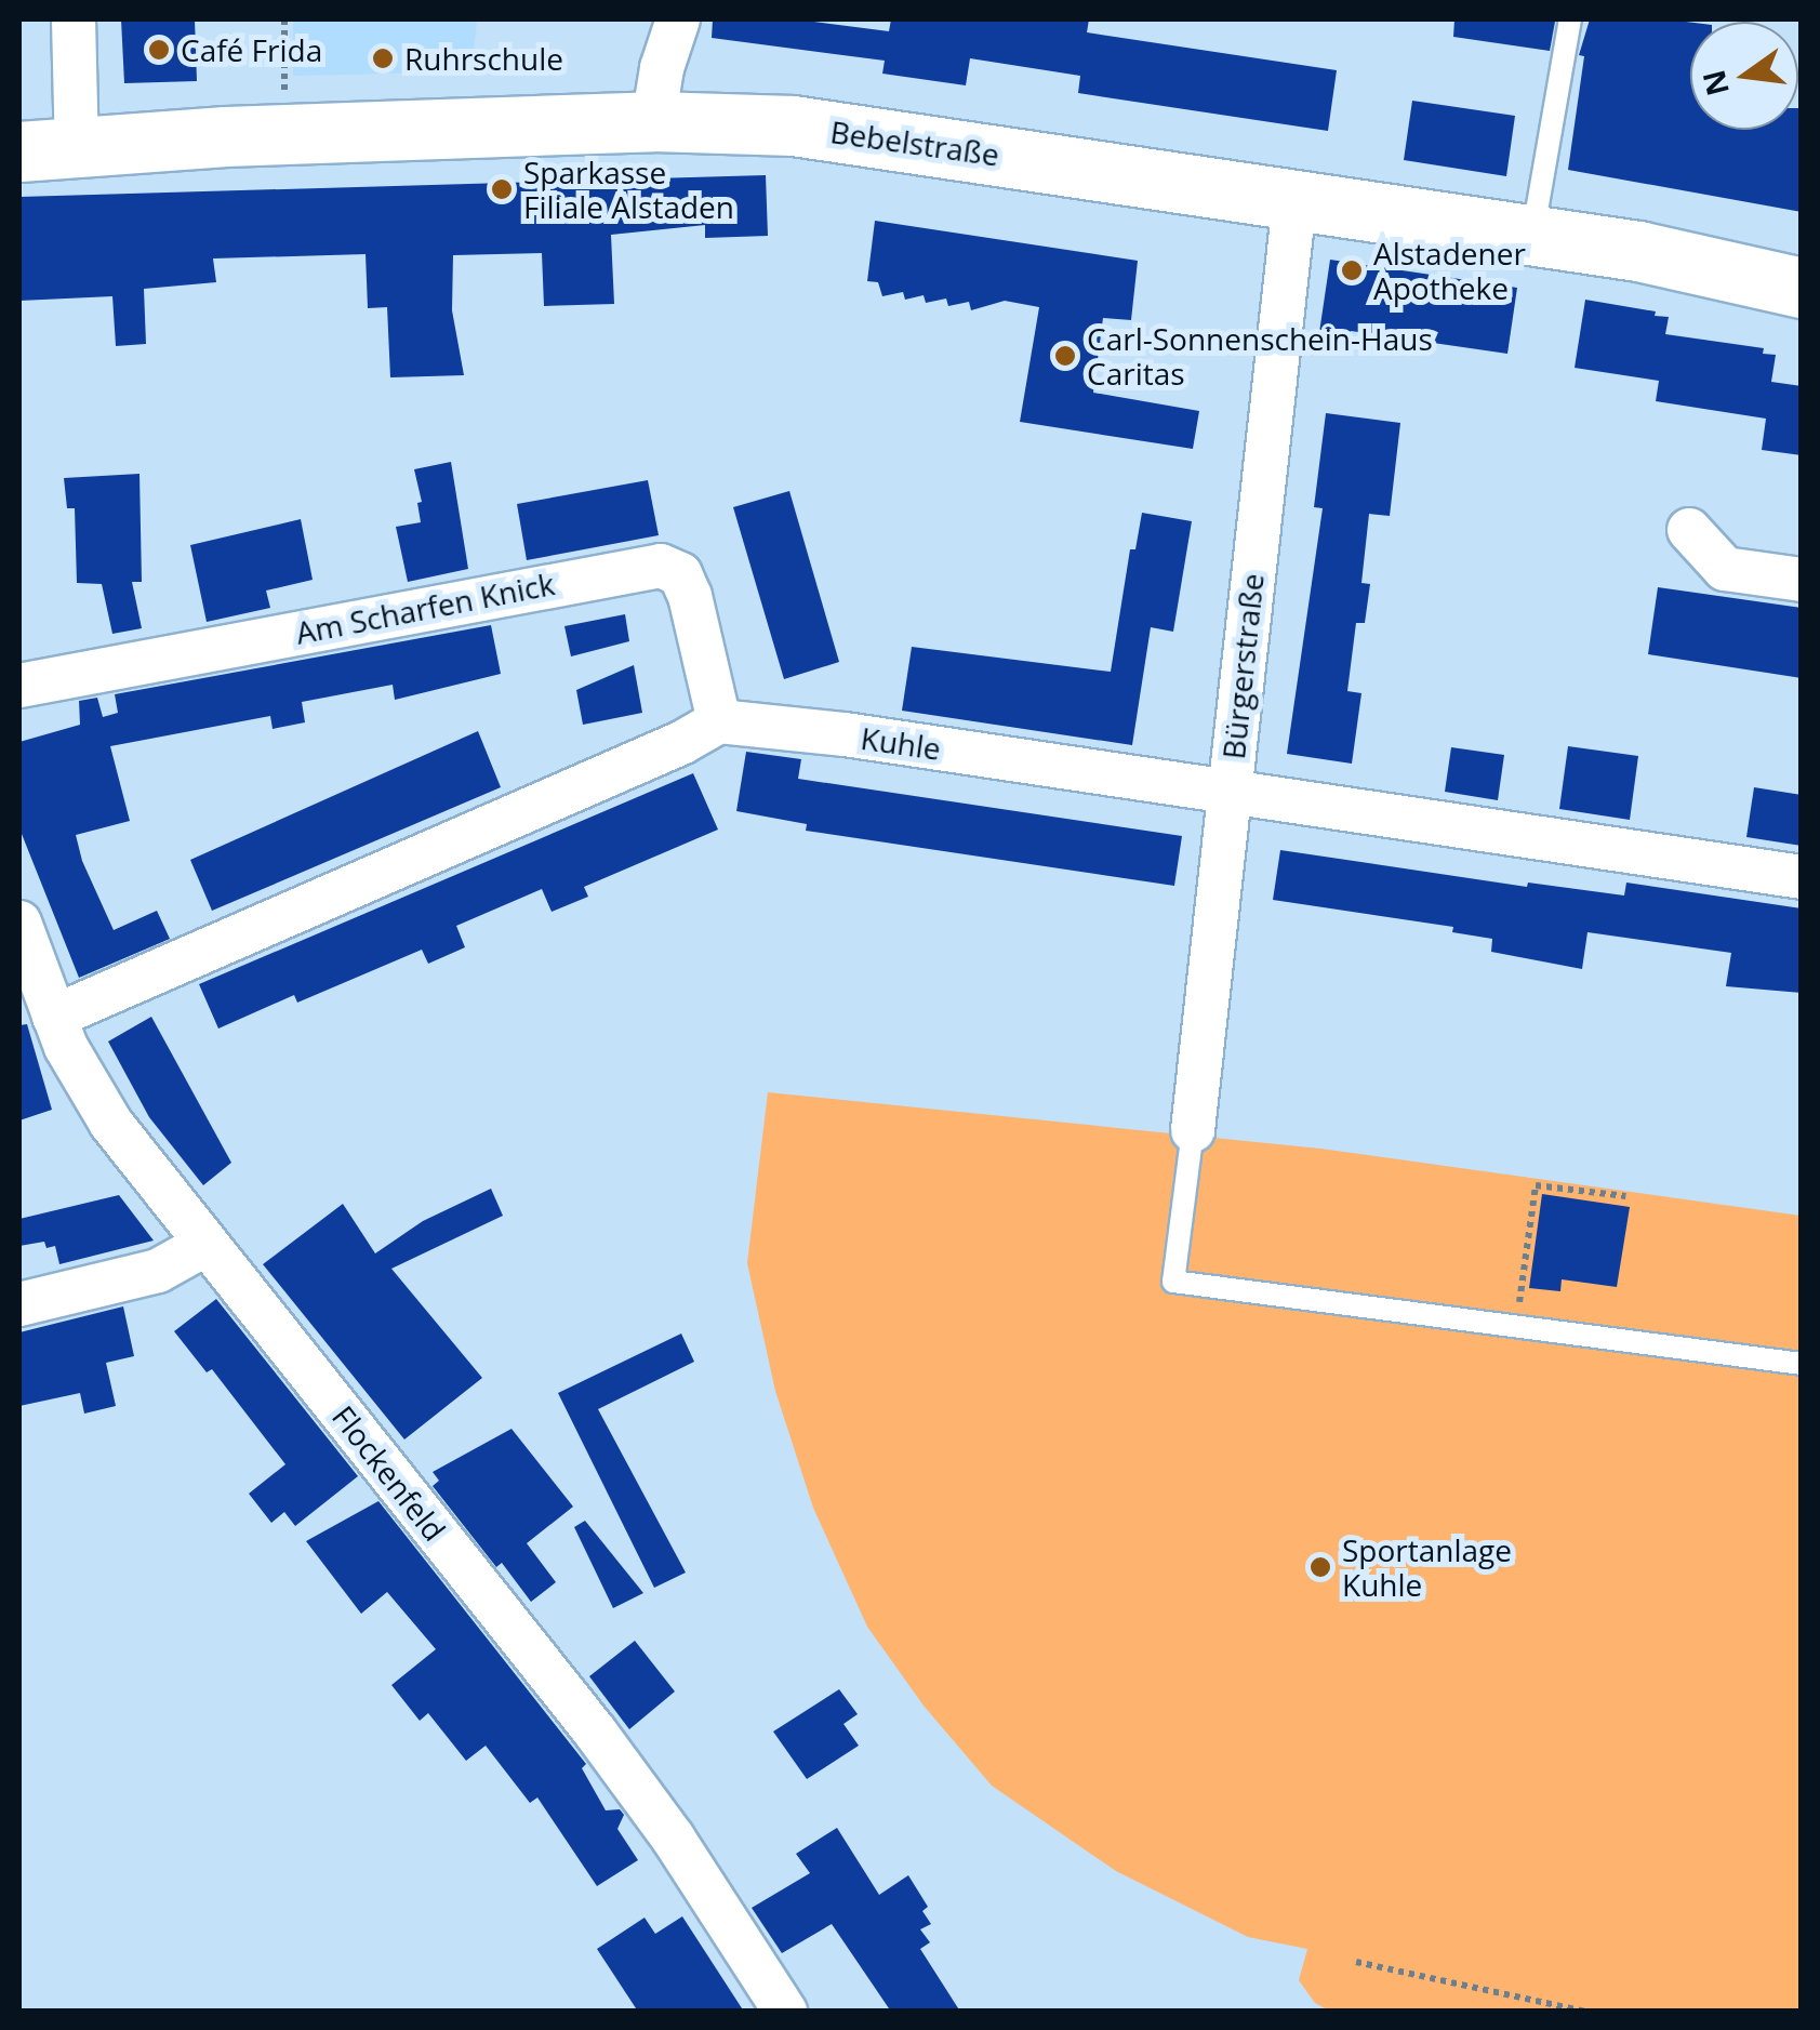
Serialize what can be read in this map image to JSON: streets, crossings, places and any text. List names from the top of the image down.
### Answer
{
  "streets": {
    "street": [
      "Bebelstraße",
      "Am Scharfen Knick",
      "Bürgerstraße",
      "Kuhle",
      "Flockenfeld"
    ]
  },
  "crossings": [
    ["Bebelstraße", "Bürgerstraße"],
    ["Am Scharfen Knick", "Kuhle"],
    ["Bürgerstraße", "Kuhle"],
    ["Kuhle", "Flockenfeld"]
  ],
  "places": [
    "Café Frida",
    "Ruhrschule",
    "Sparkasse Filiale Alstaden",
    "Alstadener Apotheke",
    "Carl-Sonnenschein-Haus Caritas",
    "Sportanlage Kuhle"
  ],
  "north": "left"
}
